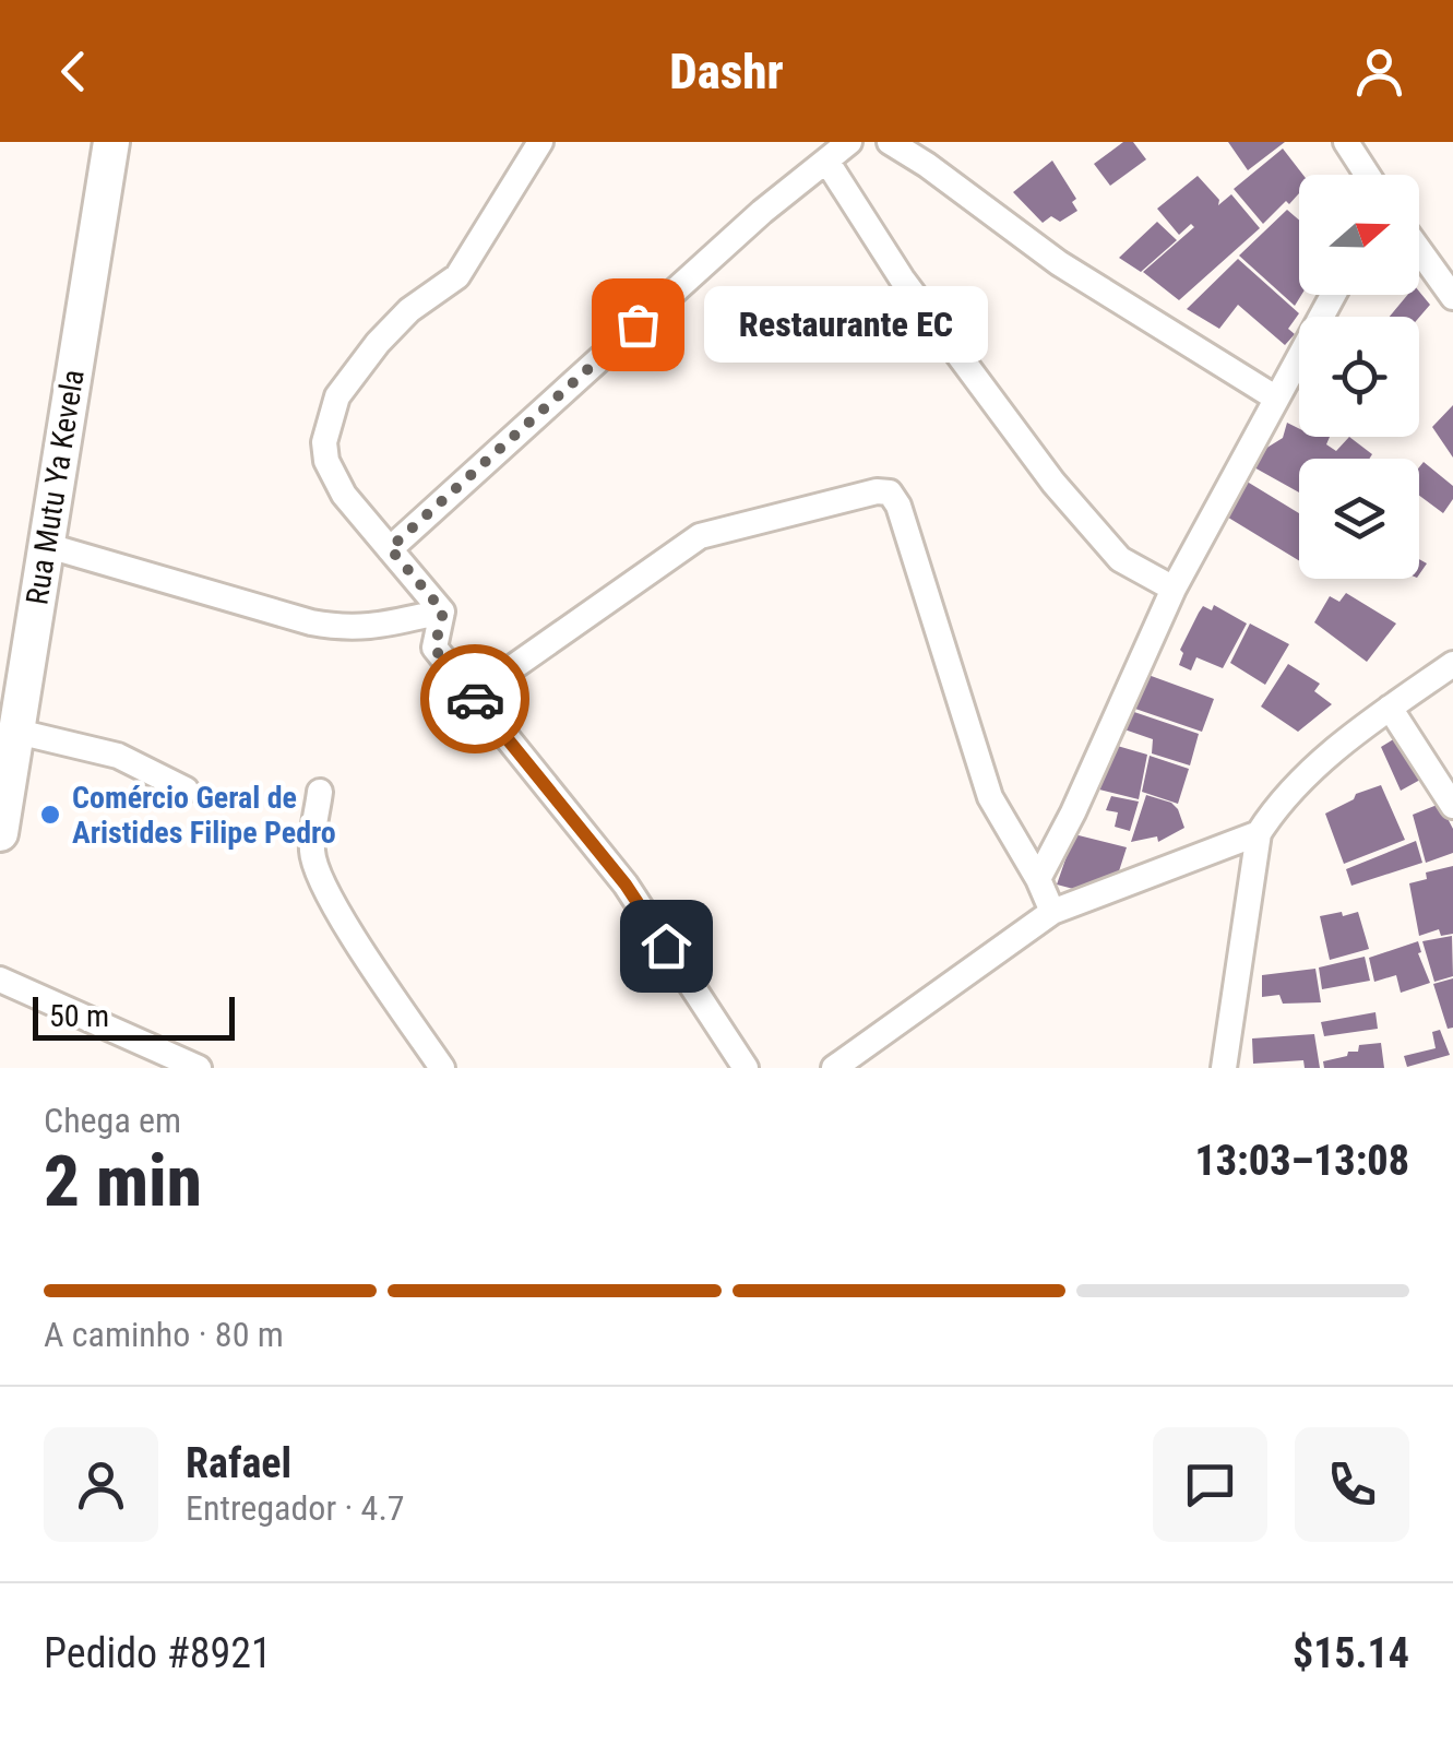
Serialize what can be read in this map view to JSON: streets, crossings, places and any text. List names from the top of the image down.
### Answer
{
  "streets": {
    "main road": ["Rua Mutu Ya Kevela"]
  },
  "places": ["Restaurante EC", "Comércio Geral de Aristides Filipe Pedro"],
  "scale_bar": "50 m",
  "north": "right",
  "page": {
    "header": "Dashr",
    "bubble": "Restaurante EC",
    "scale": "50 m",
    "heading": ["2 min", "Chega em", "13:03–13:08"],
    "panel": [
      "Rafael",
      "Entregador · 4.7",
      "Pedido #8921",
      "$15.14"
    ],
    "bar": "A caminho · 80 m"
  }
}
